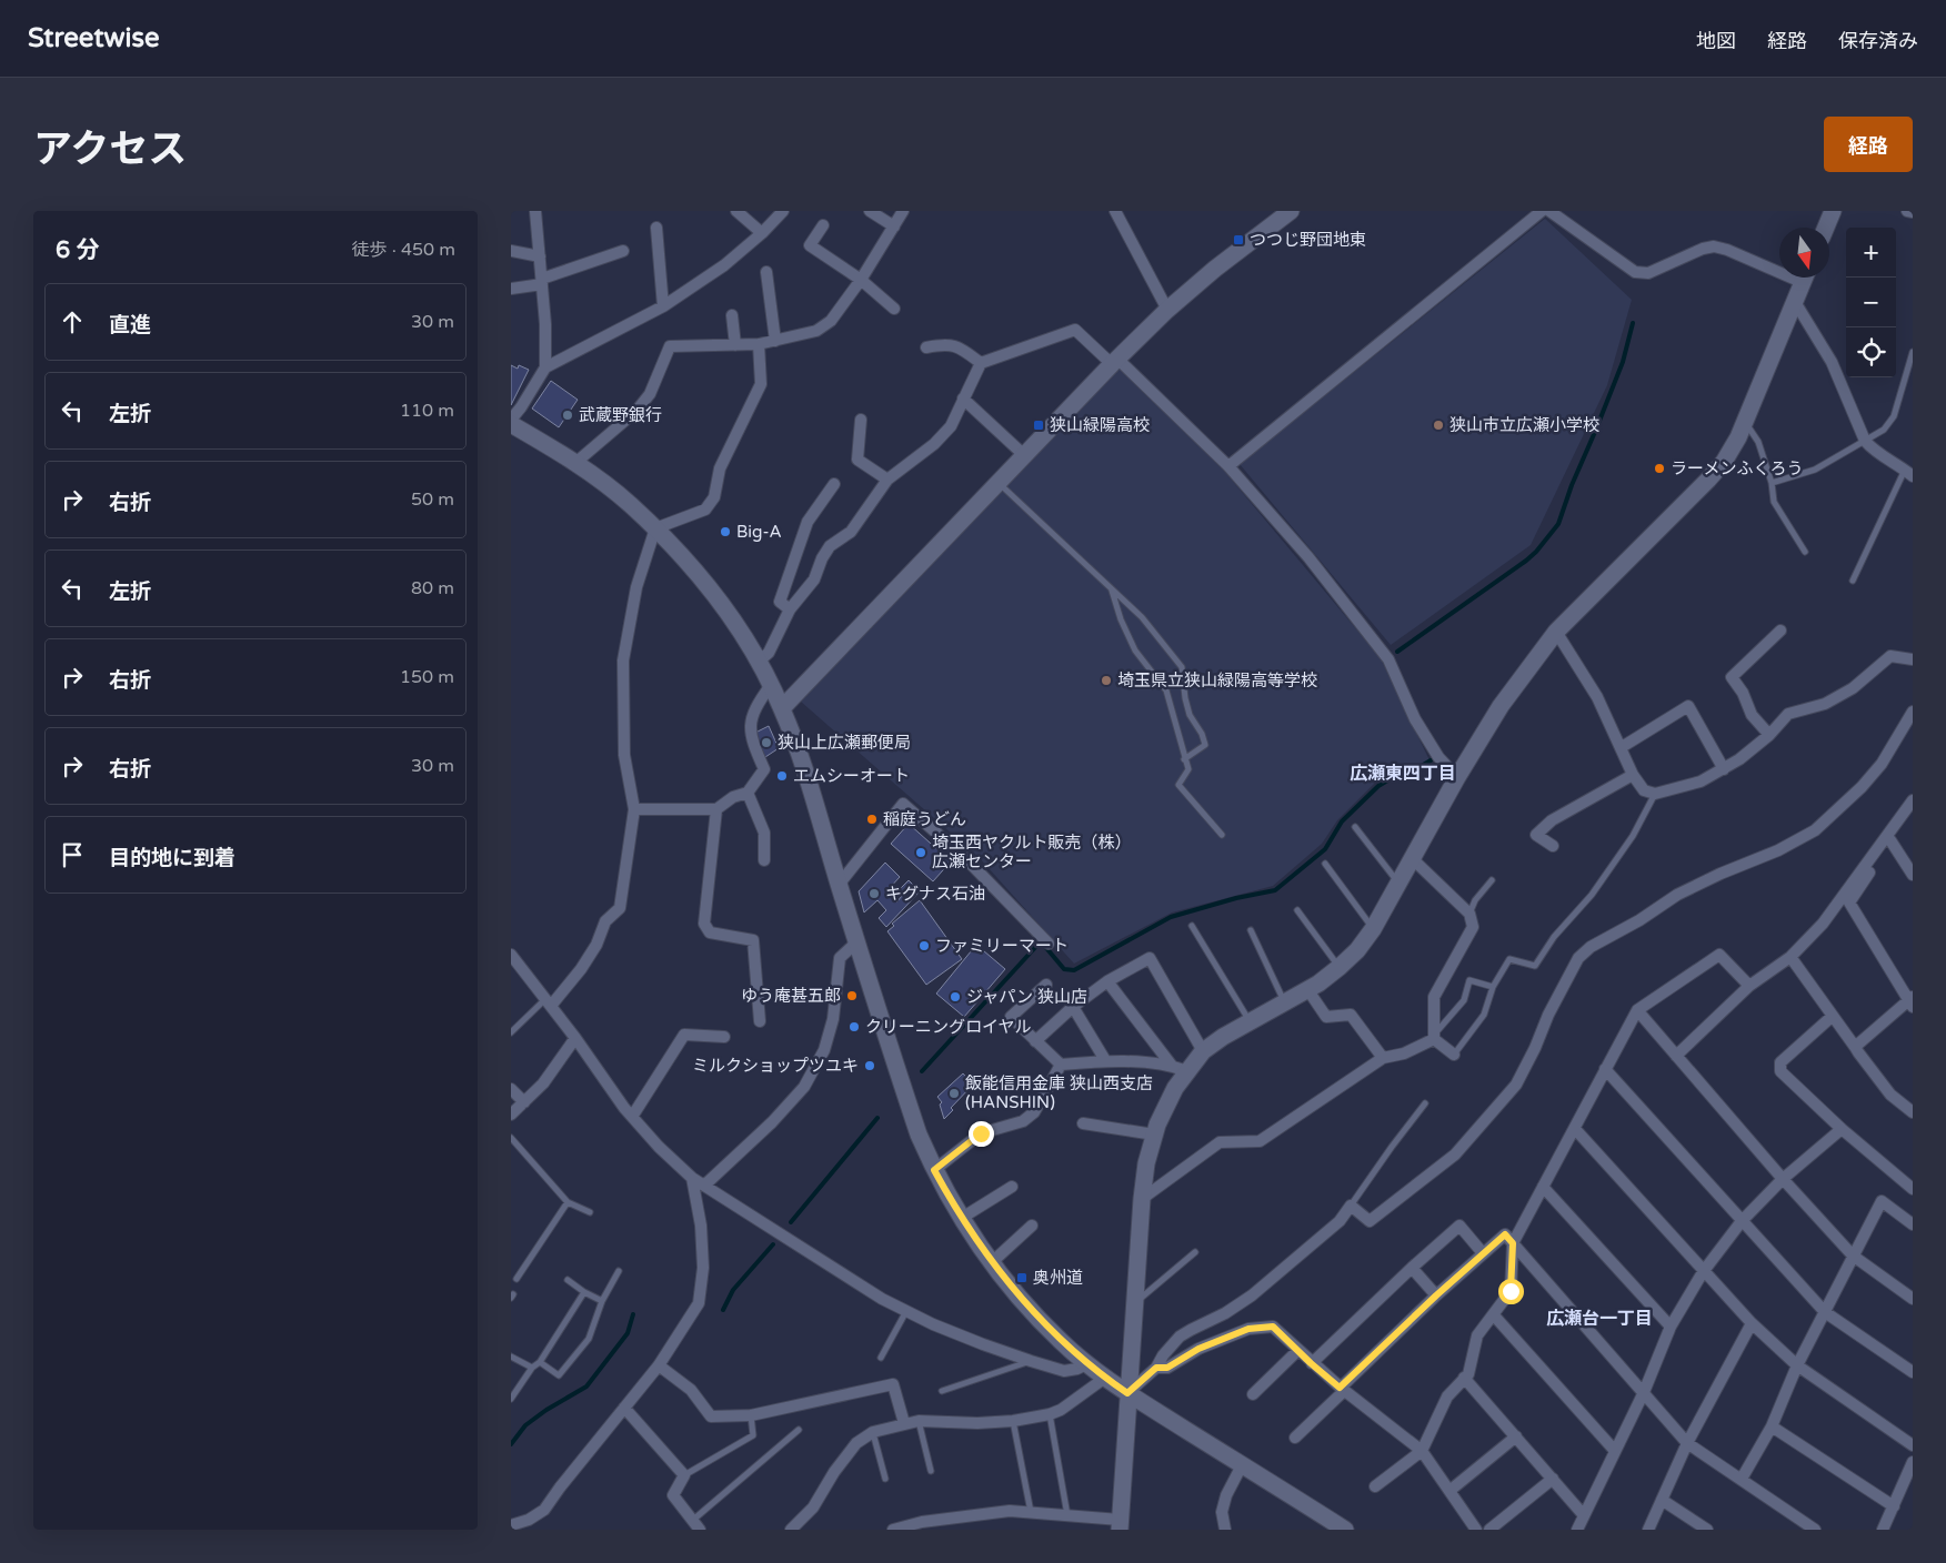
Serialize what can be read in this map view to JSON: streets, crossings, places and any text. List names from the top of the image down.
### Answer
{
  "districts": ["広瀬東四丁目", "広瀬台一丁目"],
  "places": {
    "transit": ["つつじ野団地東", "狭山緑陽高校", "奥州道"],
    "other": [
      "武蔵野銀行",
      "狭山市立広瀬小学校",
      "ラーメンふくろう",
      "Big-A",
      "埼玉県立狭山緑陽高等学校",
      "狭山上広瀬郵便局",
      "エムシーオート",
      "稲庭うどん",
      "埼玉西ヤクルト販売（株） 広瀬センター",
      "キグナス石油",
      "ファミリーマート",
      "ゆう庵甚五郎",
      "ジャパン 狭山店",
      "クリーニングロイヤル",
      "ミルクショップツユキ",
      "飯能信用金庫 狭山西支店 (HANSHIN)"
    ]
  },
  "north": "bottom",
  "page": {
    "header": "Streetwise",
    "nav": ["地図", "経路", "保存済み"],
    "title": "アクセス",
    "buttons": "経路",
    "heading": ["6 分", "徒歩 · 450 m"],
    "map_buttons": ["+", "−"],
    "list": [
      ["直進", "30 m"],
      ["左折", "110 m"],
      ["右折", "50 m"],
      ["左折", "80 m"],
      ["右折", "150 m"],
      ["右折", "30 m"],
      "目的地に到着"
    ]
  }
}
